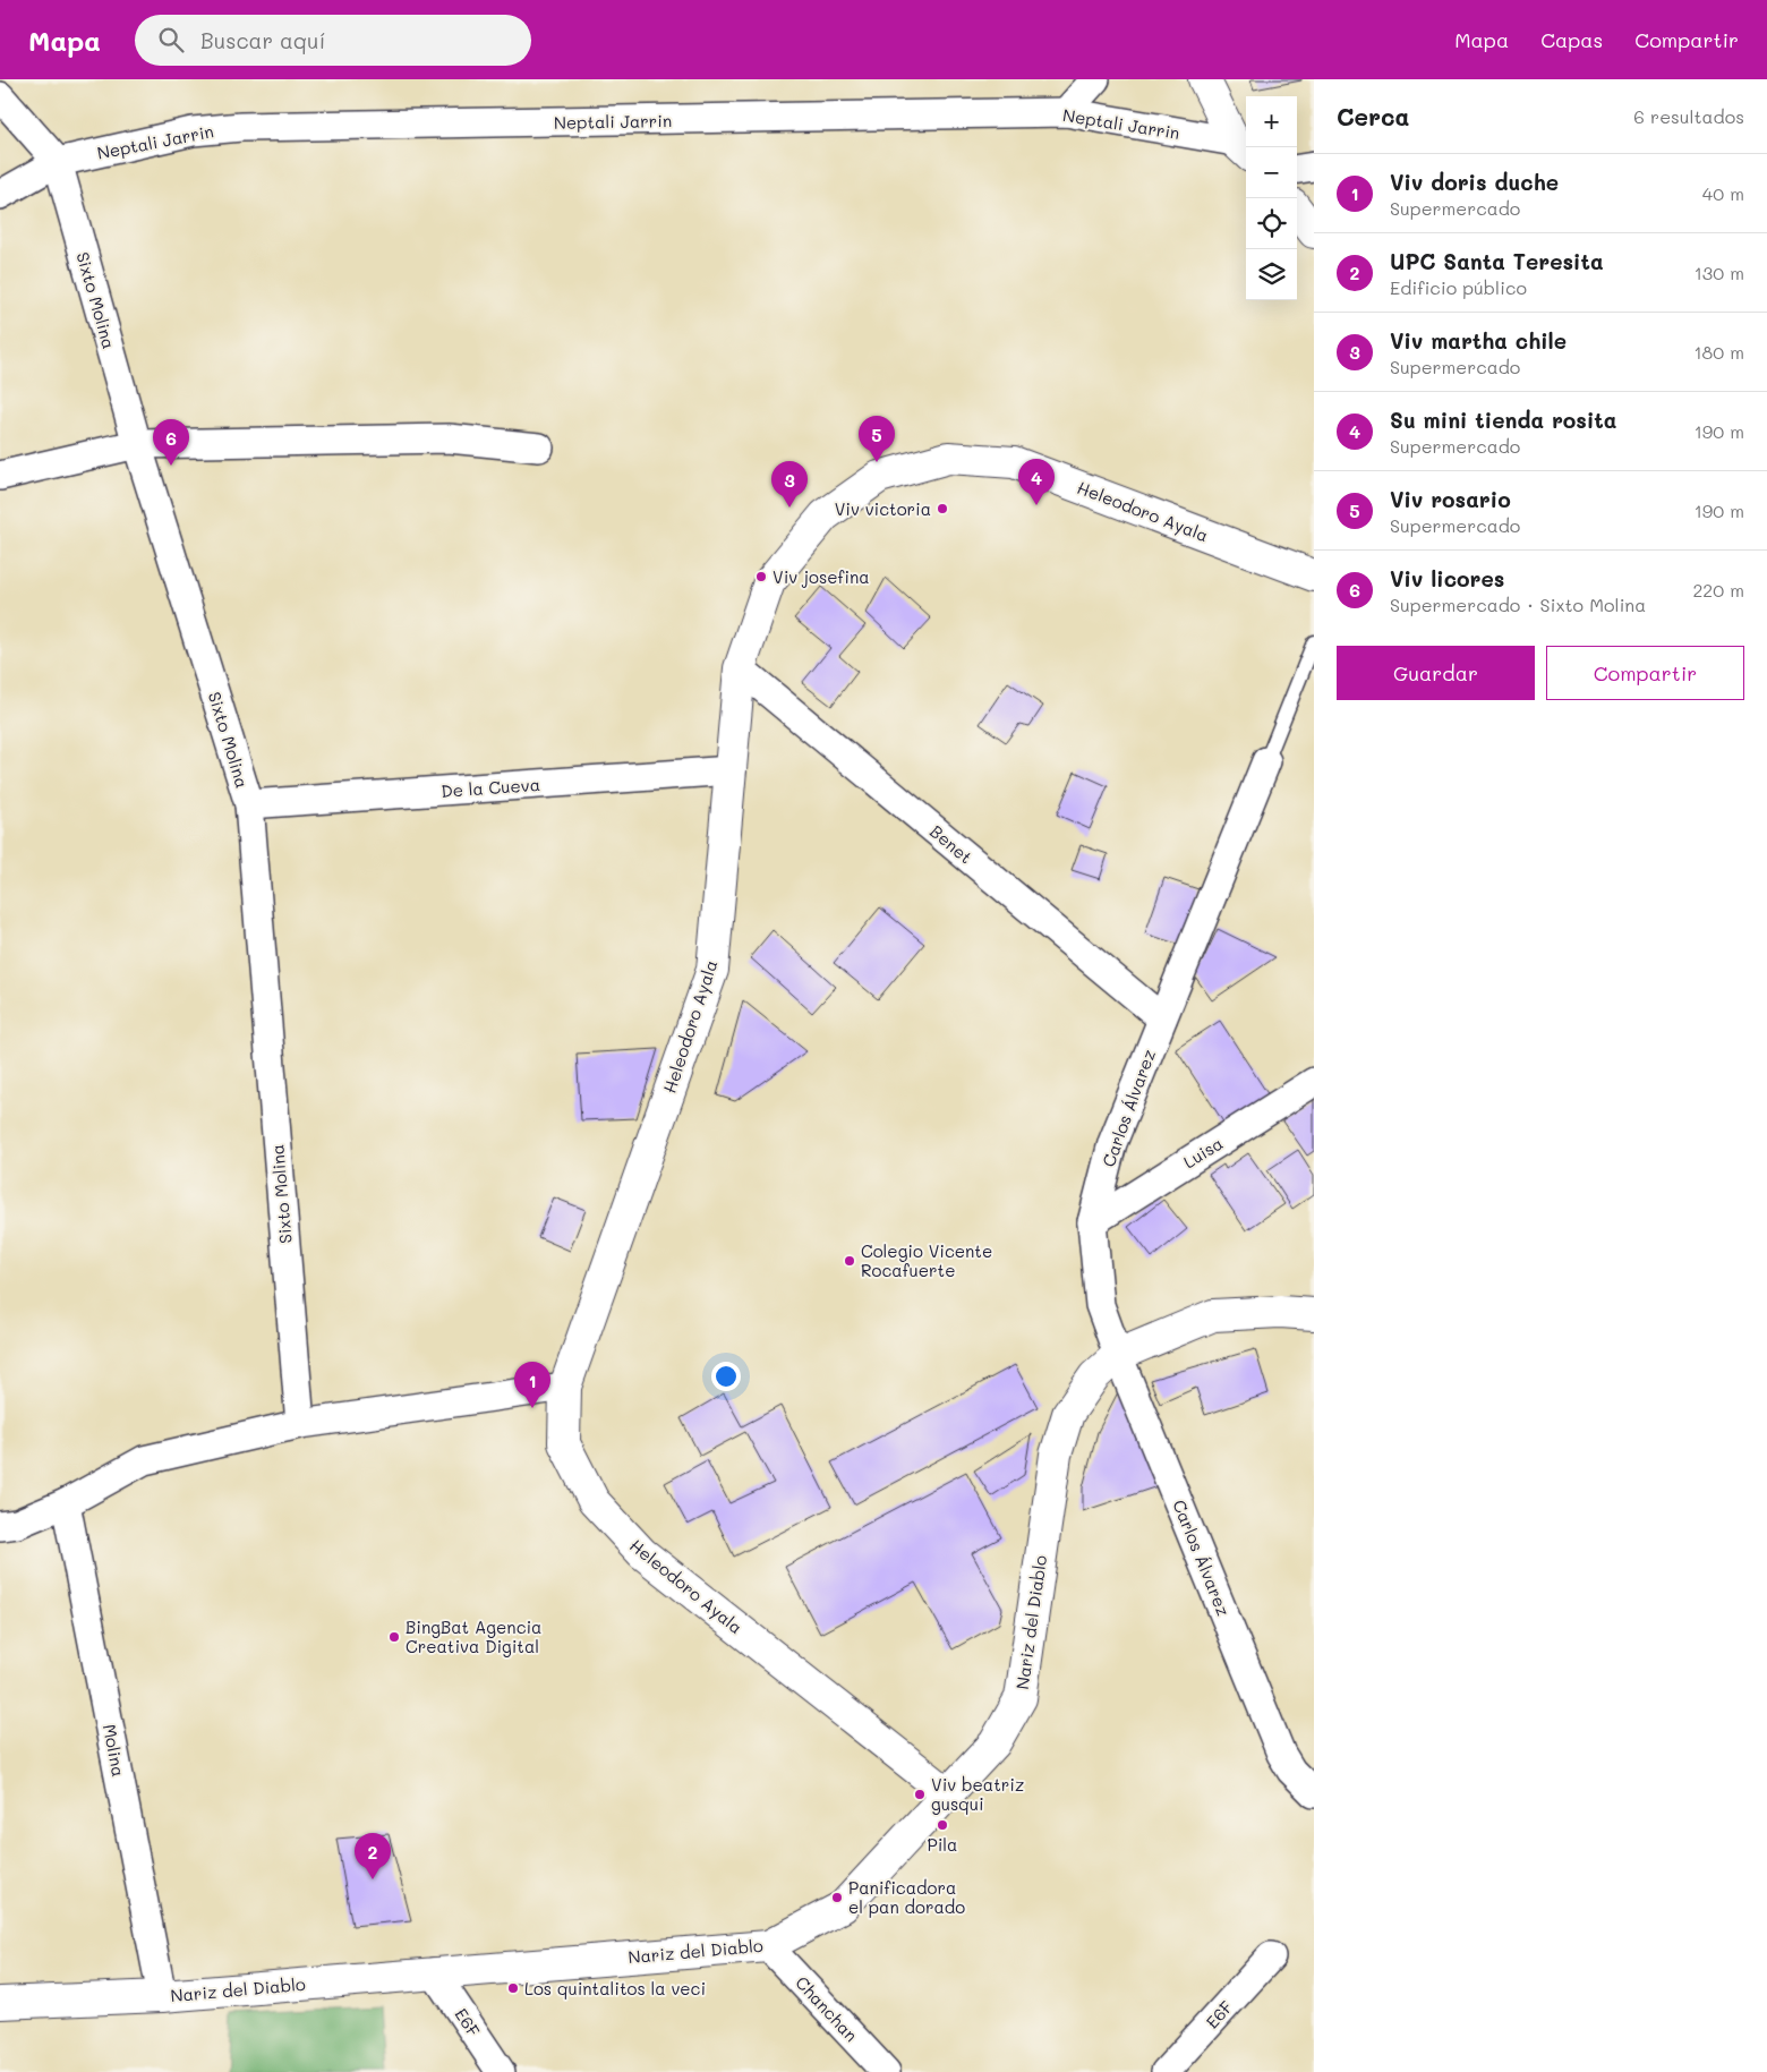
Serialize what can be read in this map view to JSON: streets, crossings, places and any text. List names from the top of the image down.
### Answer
{
  "streets": {
    "street": [
      "Neptali Jarrin",
      "Sixto Molina",
      "Heleodoro Ayala",
      "De la Cueva",
      "Benet",
      "Carlos Álvarez",
      "Luisa",
      "Nariz del Diablo",
      "Molina",
      "Chanchan",
      "E6F"
    ]
  },
  "crossings": [
    ["Neptali Jarrin", "Sixto Molina"],
    ["Sixto Molina", "De la Cueva"],
    ["Heleodoro Ayala", "De la Cueva"],
    ["Heleodoro Ayala", "Benet"],
    ["Heleodoro Ayala", "Nariz del Diablo"],
    ["Benet", "Carlos Álvarez"],
    ["Carlos Álvarez", "Luisa"],
    ["Carlos Álvarez", "Nariz del Diablo"],
    ["Nariz del Diablo", "Molina"],
    ["Nariz del Diablo", "Chanchan"],
    ["Nariz del Diablo", "E6F"]
  ],
  "places": [
    "Viv victoria",
    "Viv josefina",
    "Colegio Vicente Rocafuerte",
    "BingBat Agencia Creativa Digital",
    "Viv beatriz gusqui",
    "Pila",
    "Panificadora el pan dorado",
    "Los quintalitos la veci"
  ],
  "page": {
    "header": "Mapa",
    "search": "Buscar aquí",
    "nav": ["Mapa", "Capas", "Compartir"],
    "heading": ["Cerca", "6 resultados"],
    "map_buttons": ["+", "−"],
    "list": [
      {
        "mark": "1",
        "name": "Viv doris duche",
        "note": "Supermercado",
        "value": "40 m"
      },
      {
        "mark": "2",
        "name": "UPC Santa Teresita",
        "note": "Edificio público",
        "value": "130 m"
      },
      {
        "mark": "3",
        "name": "Viv martha chile",
        "note": "Supermercado",
        "value": "180 m"
      },
      {
        "mark": "4",
        "name": "Su mini tienda rosita",
        "note": "Supermercado",
        "value": "190 m"
      },
      {
        "mark": "5",
        "name": "Viv rosario",
        "note": "Supermercado",
        "value": "190 m"
      },
      {
        "mark": "6",
        "name": "Viv licores",
        "note": "Supermercado · Sixto Molina",
        "value": "220 m"
      }
    ],
    "pins": [
      "5",
      "6",
      "4",
      "3",
      "1",
      "2"
    ],
    "buttons": ["Guardar", "Compartir"]
  }
}
